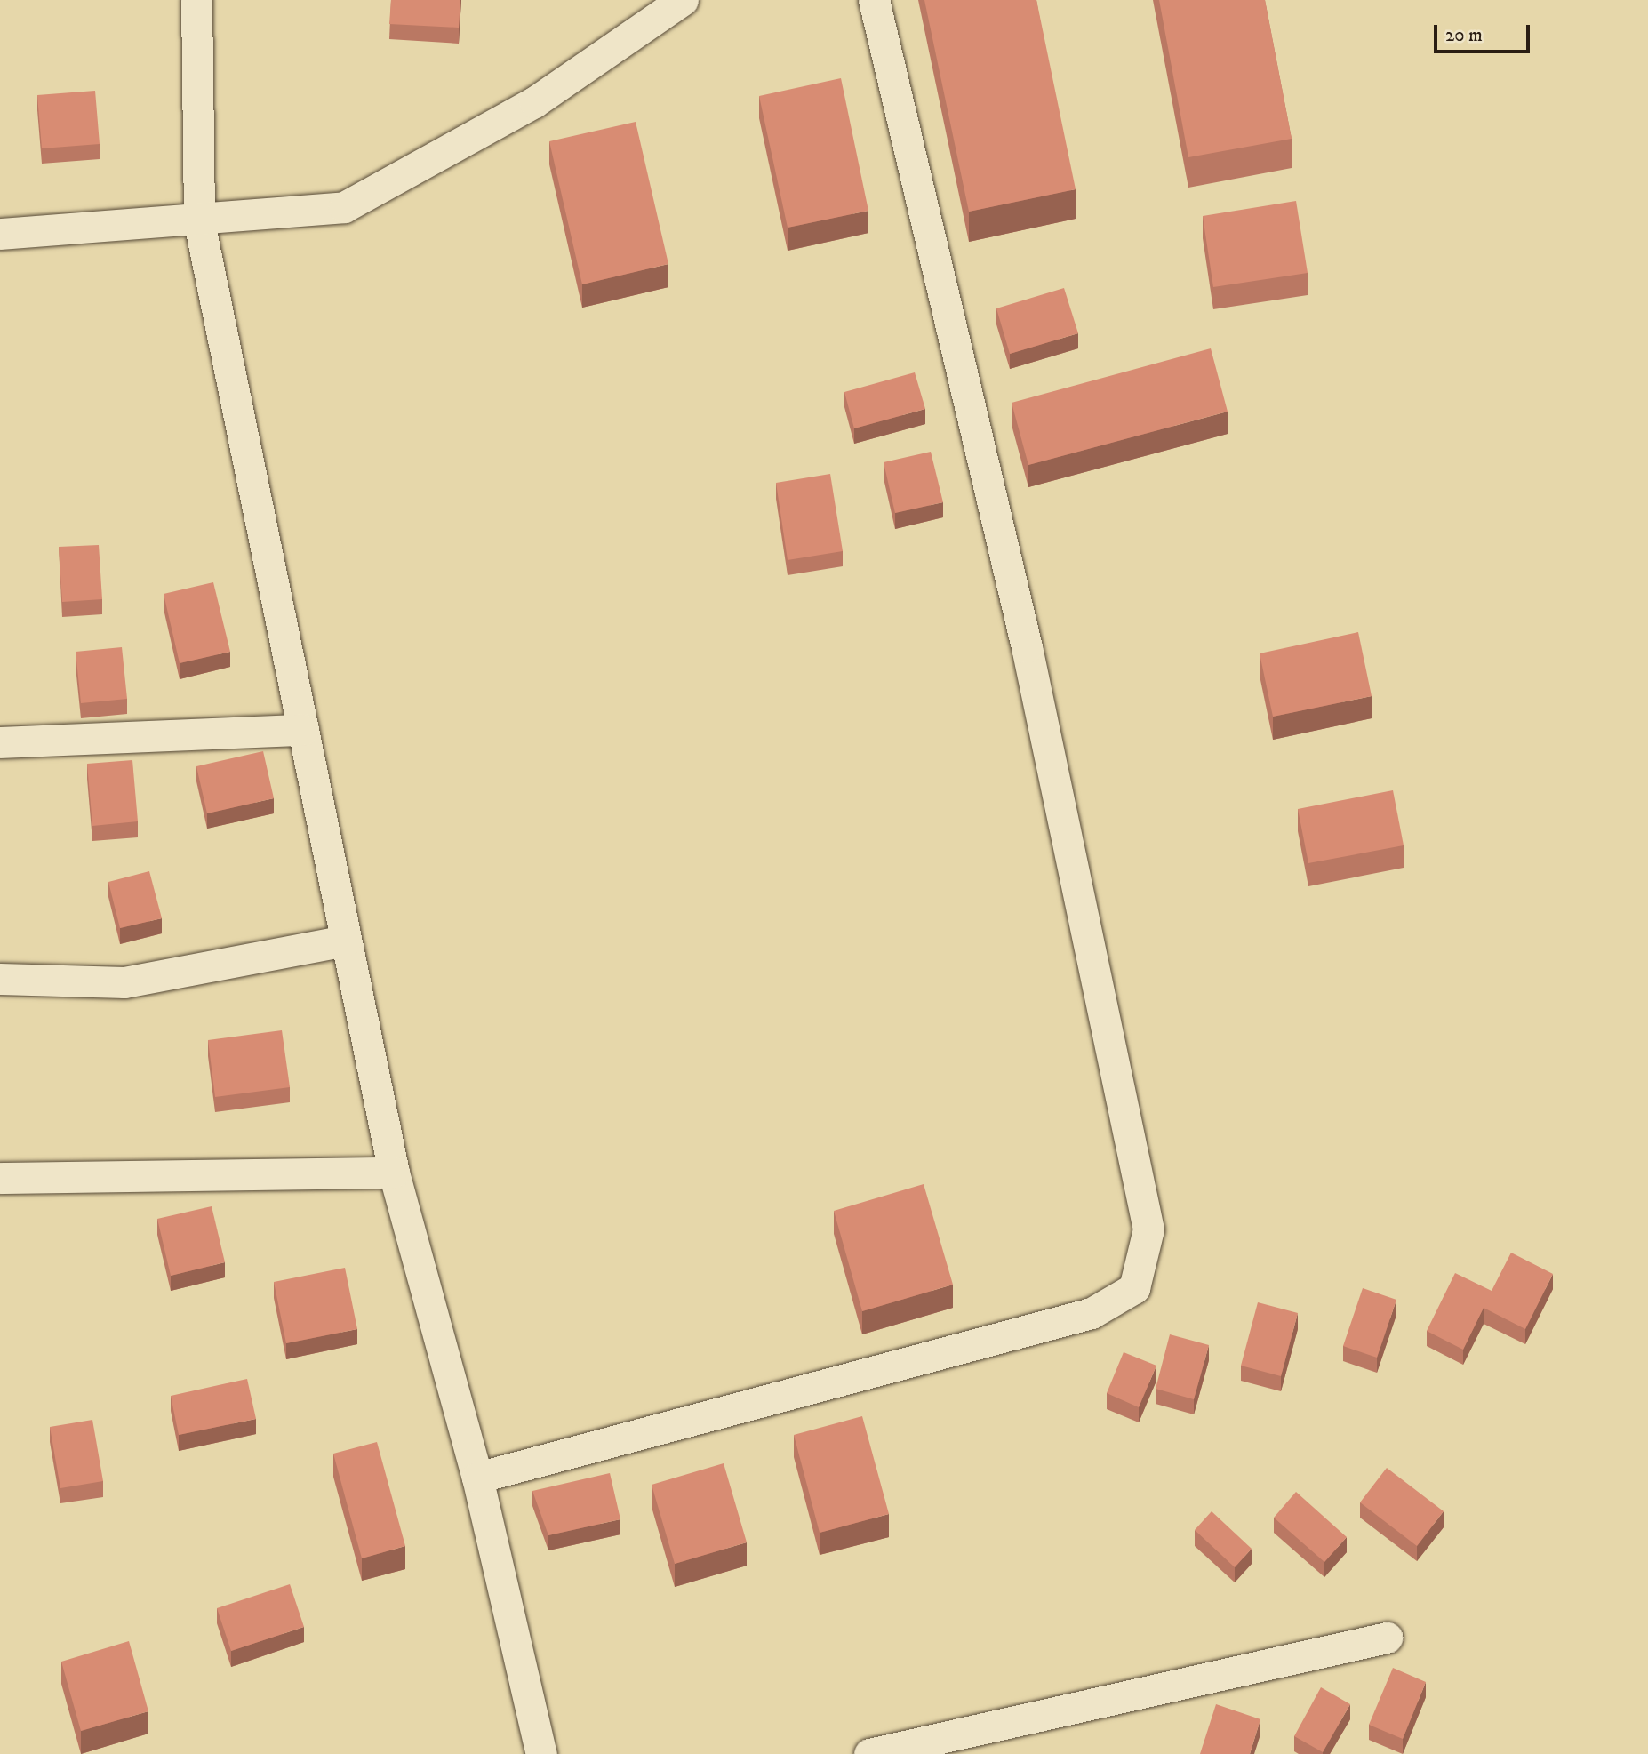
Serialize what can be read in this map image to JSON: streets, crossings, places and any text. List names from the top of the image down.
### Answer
{
  "scale_bar": "20 m"
}
